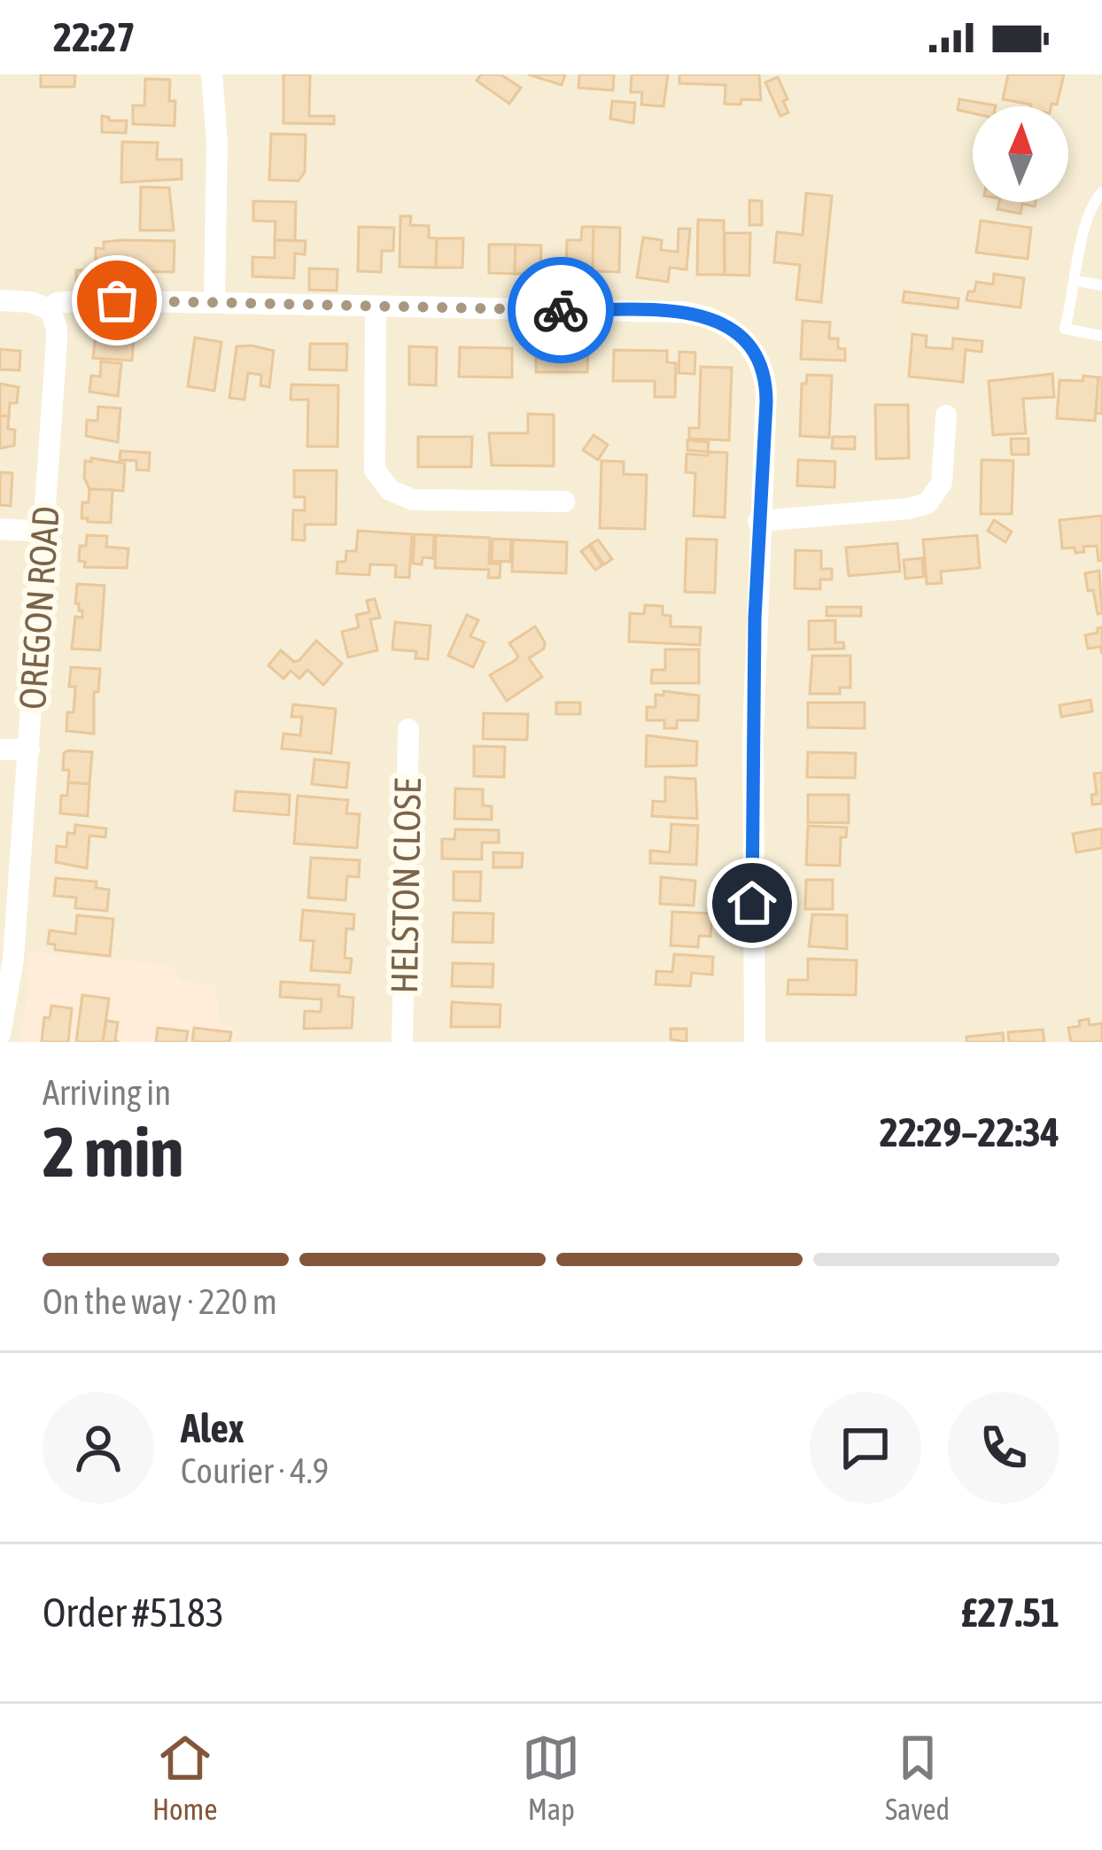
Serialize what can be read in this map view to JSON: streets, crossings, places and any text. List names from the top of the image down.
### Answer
{
  "streets": {
    "street": ["OREGON ROAD", "HELSTON CLOSE"]
  },
  "north": "top",
  "page": {
    "status": "22:27",
    "heading": ["2 min", "Arriving in", "22:29–22:34"],
    "panel": [
      "Alex",
      "Courier · 4.9",
      "Order #5183",
      "£27.51"
    ],
    "bar": "On the way · 220 m",
    "tabs": ["Home", "Map", "Saved"]
  }
}
